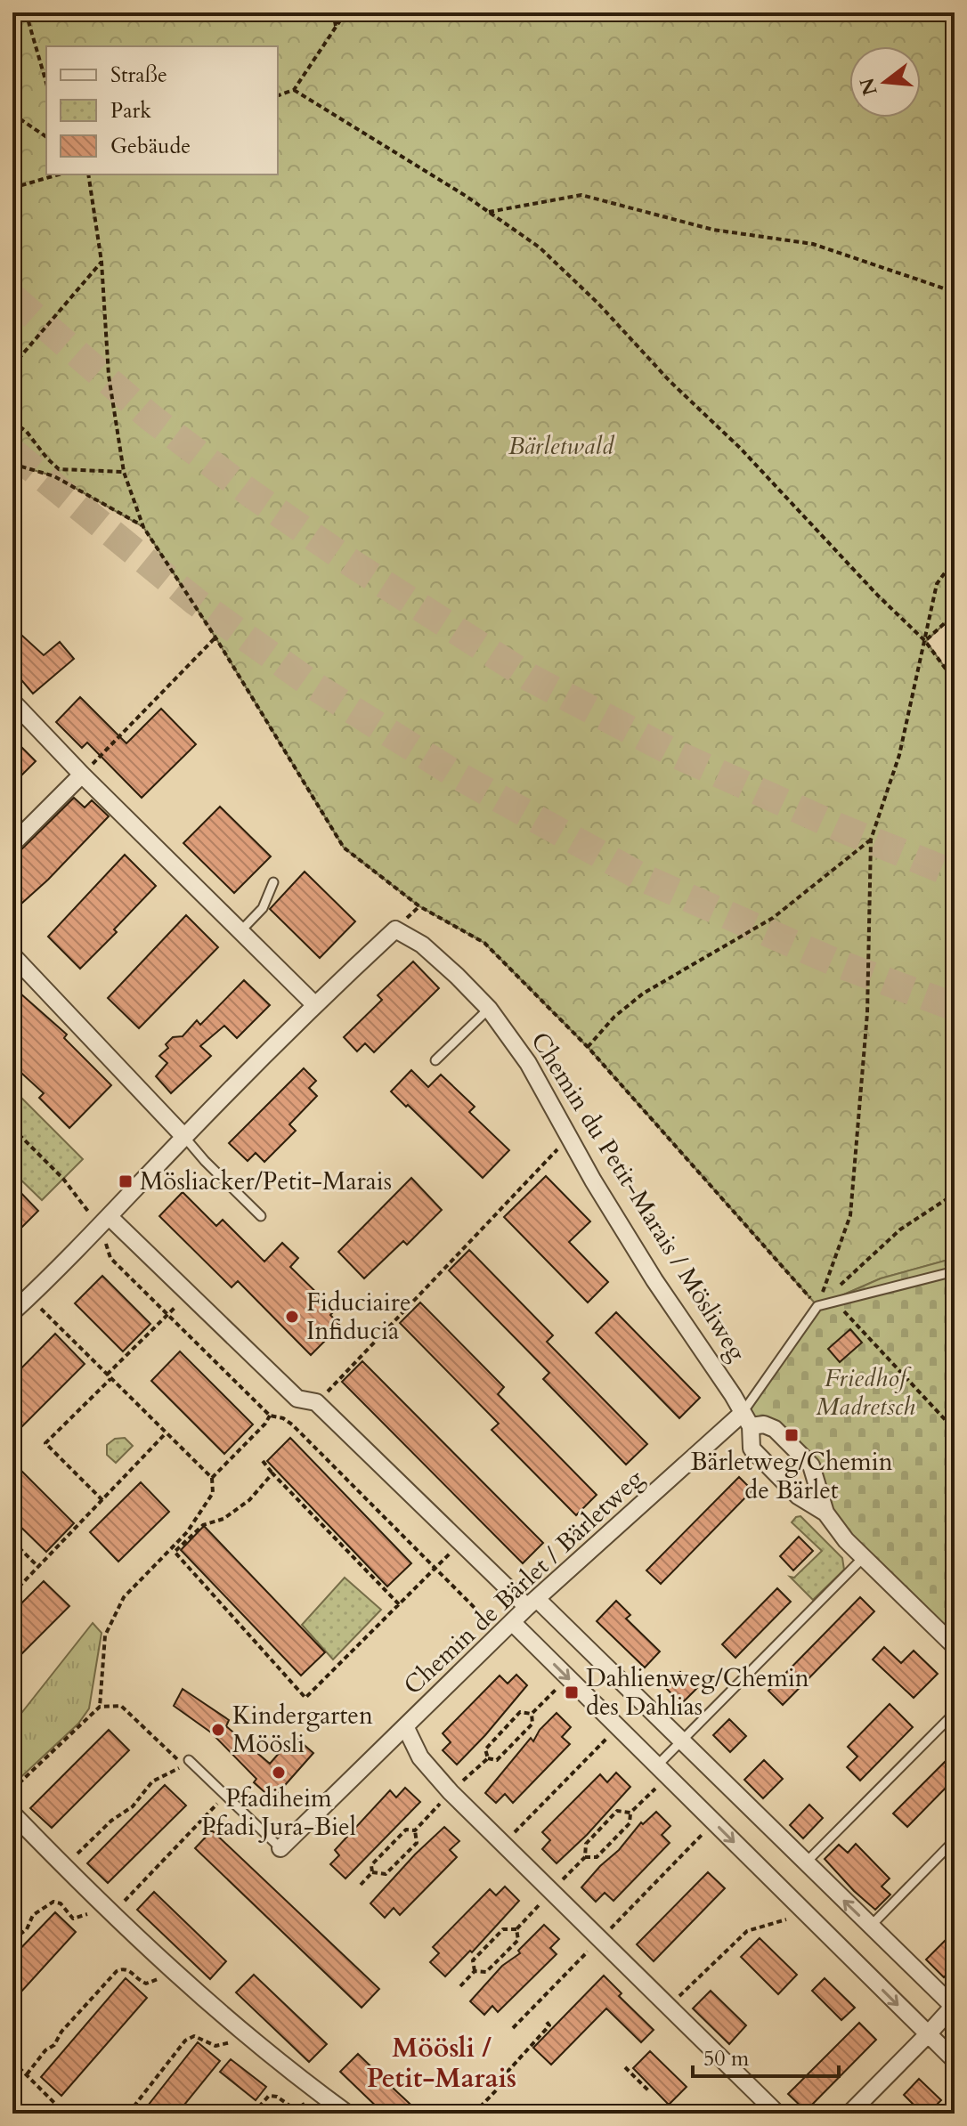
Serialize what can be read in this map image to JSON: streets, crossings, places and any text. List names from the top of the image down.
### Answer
{
  "streets": {
    "street": ["Chemin du Petit-Marais / Mösliweg", "Chemin de Bärlet / Bärletweg"]
  },
  "crossings": [
    ["Chemin du Petit-Marais / Mösliweg", "Chemin de Bärlet / Bärletweg"]
  ],
  "districts": ["Möösli / Petit-Marais"],
  "parks": ["Bärletwald", "Friedhof Madretsch"],
  "places": {
    "transit": ["Mösliacker/Petit-Marais", "Bärletweg/Chemin de Bärlet", "Dahlienweg/Chemin des Dahlias"],
    "other": ["Fiduciaire Infiducia", "Kindergarten Möösli", "Pfadiheim Pfadi Jura-Biel"]
  },
  "legend": ["Straße", "Park", "Gebäude"],
  "scale_bar": "50 m",
  "north": "left"
}
